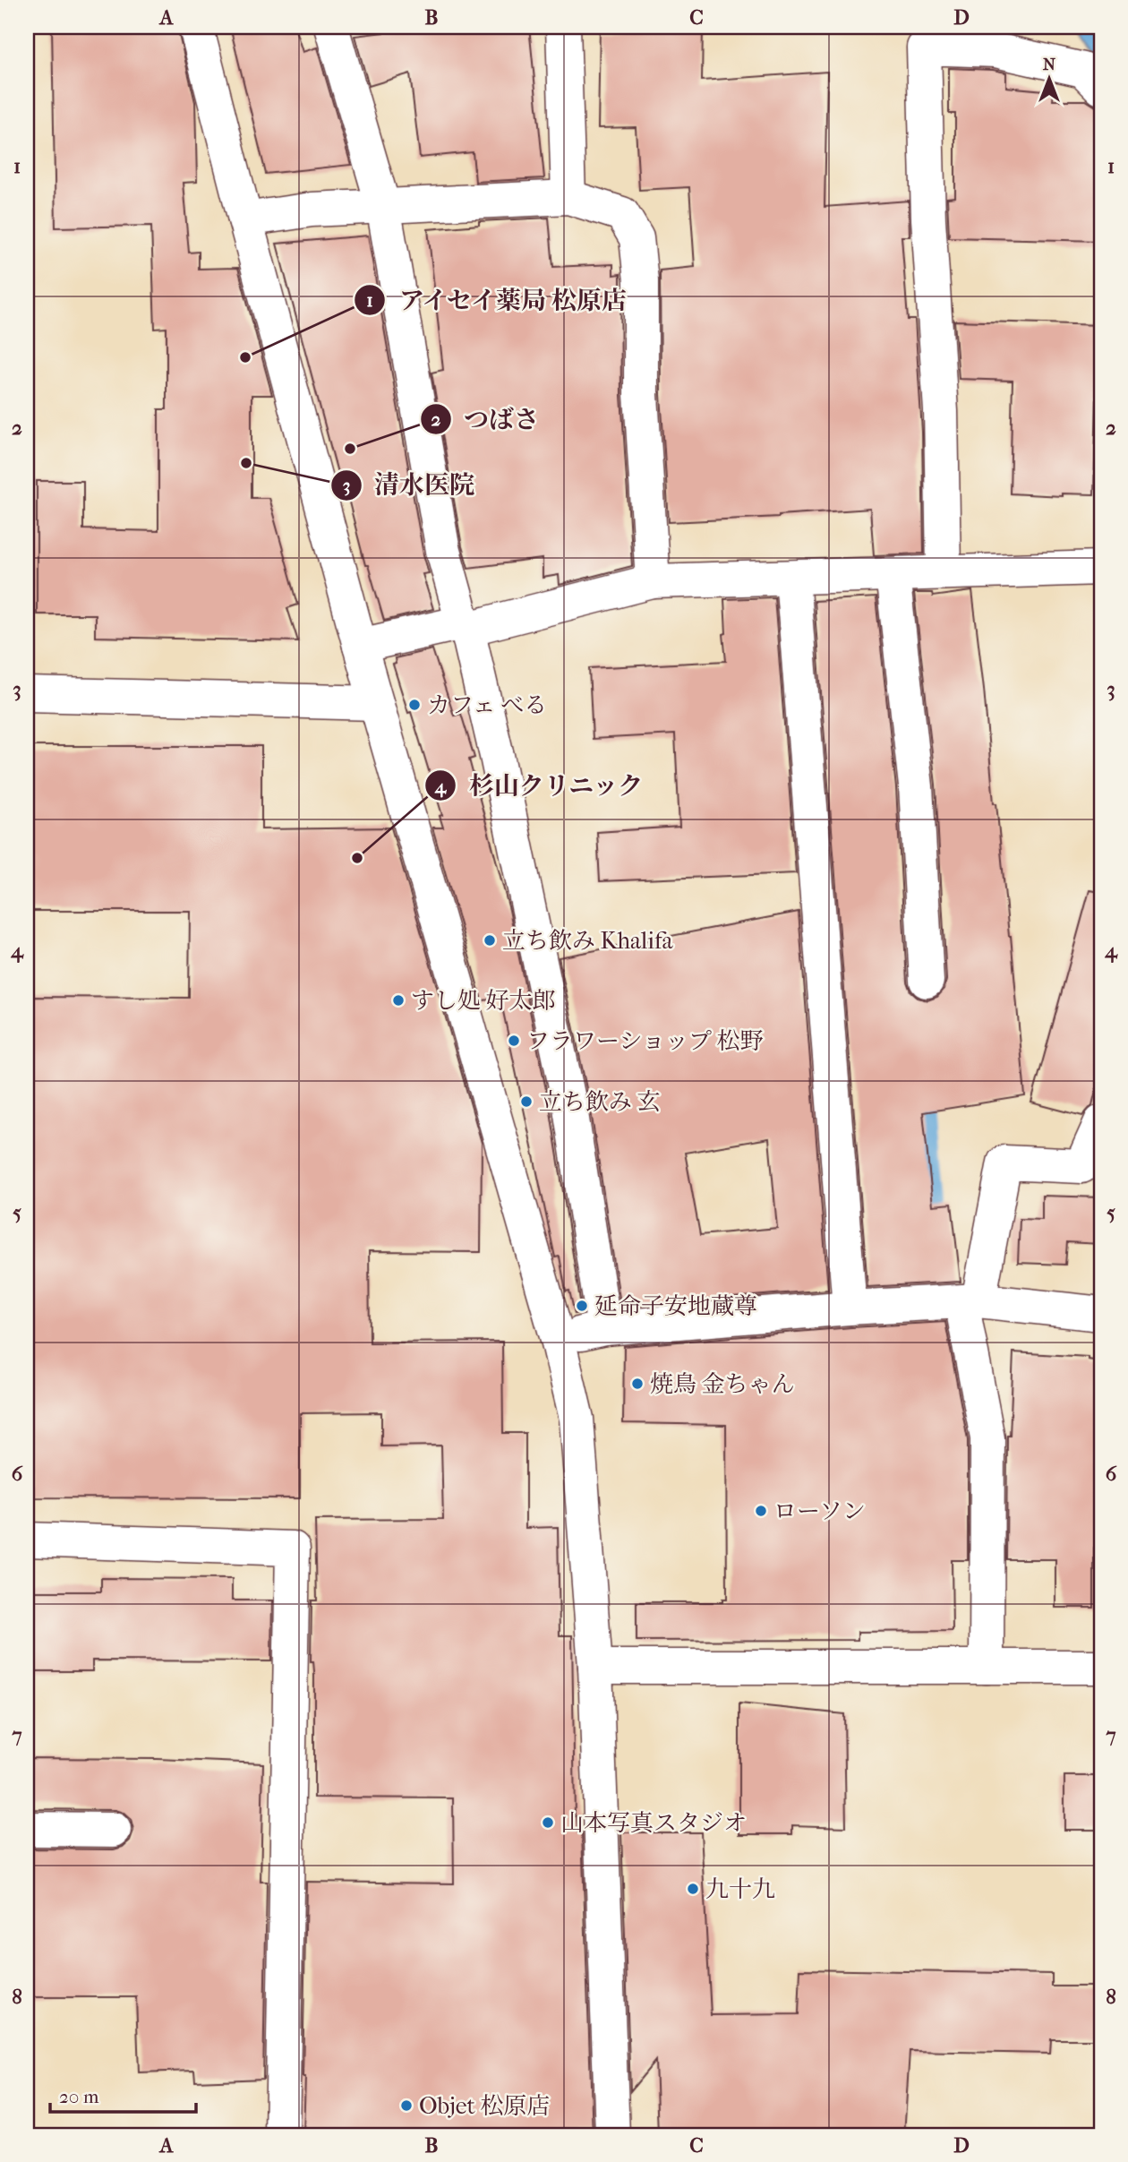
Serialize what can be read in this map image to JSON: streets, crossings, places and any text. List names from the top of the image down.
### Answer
{
  "places": [
    "アイセイ薬局 松原店",
    "つばさ",
    "清水医院",
    "カフェ べる",
    "杉山クリニック",
    "立ち飲み Khalifa",
    "すし処 好太郎",
    "フラワーショップ 松野",
    "立ち飲み 玄",
    "延命子安地蔵尊",
    "焼鳥 金ちゃん",
    "ローソン",
    "山本写真スタジオ",
    "九十九",
    "Objet 松原店"
  ],
  "scale_bar": "20 m",
  "north": "top",
  "grid": {
    "columns": [
      "A",
      "B",
      "C",
      "D"
    ],
    "rows": [
      "1",
      "2",
      "3",
      "4",
      "5",
      "6",
      "7",
      "8"
    ]
  }
}
